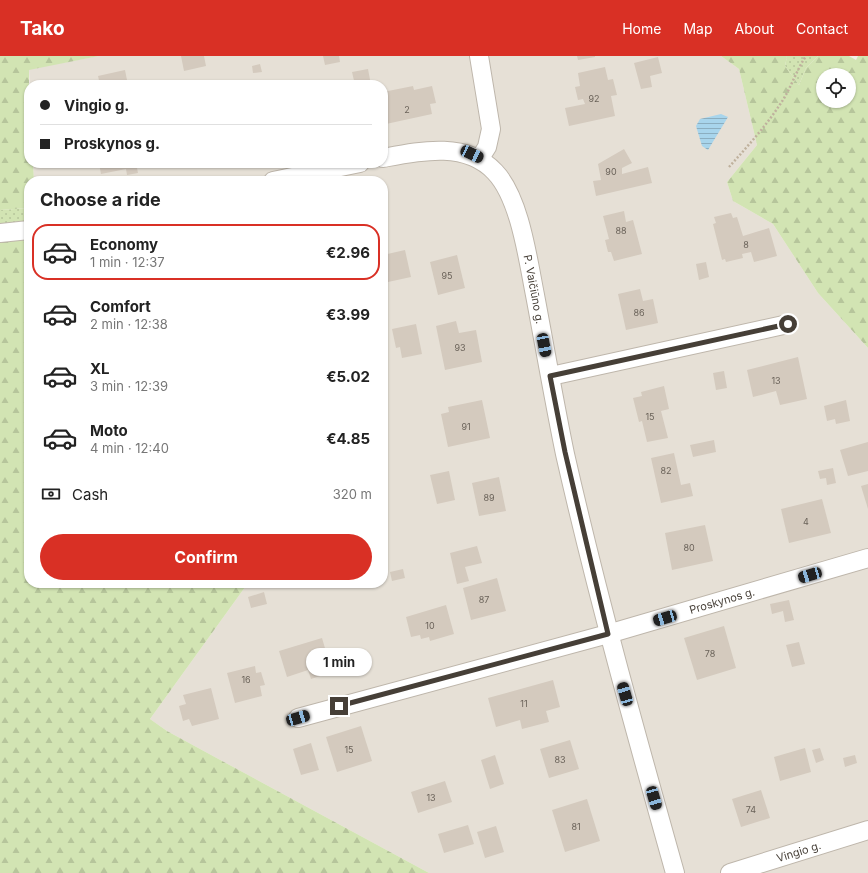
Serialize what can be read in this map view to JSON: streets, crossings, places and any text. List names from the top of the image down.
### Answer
{
  "streets": {
    "street": ["P. Vaičiūno g.", "Proskynos g.", "Vingio g."]
  },
  "crossings": [
    ["P. Vaičiūno g.", "Proskynos g."]
  ],
  "house_numbers": [
    "92",
    "2",
    "90",
    "88",
    "8",
    "95",
    "86",
    "93",
    "13",
    "15",
    "91",
    "82",
    "89",
    "4",
    "80",
    "87",
    "10",
    "78",
    "16",
    "11",
    "15",
    "83",
    "13",
    "74",
    "81"
  ],
  "page": {
    "header": "Tako",
    "nav": [
      "Home",
      "Map",
      "About",
      "Contact"
    ],
    "banner": ["Vingio g.", "Proskynos g."],
    "heading": "Choose a ride",
    "list": [
      {
        "name": "Economy",
        "note": "1 min · 12:37",
        "value": "€2.96"
      },
      {
        "name": "Comfort",
        "note": "2 min · 12:38",
        "value": "€3.99"
      },
      {
        "name": "XL",
        "note": "3 min · 12:39",
        "value": "€5.02"
      },
      {
        "name": "Moto",
        "note": "4 min · 12:40",
        "value": "€4.85"
      }
    ],
    "pay": ["Cash", "320 m"],
    "buttons": "Confirm",
    "bubble": "1 min"
  }
}
